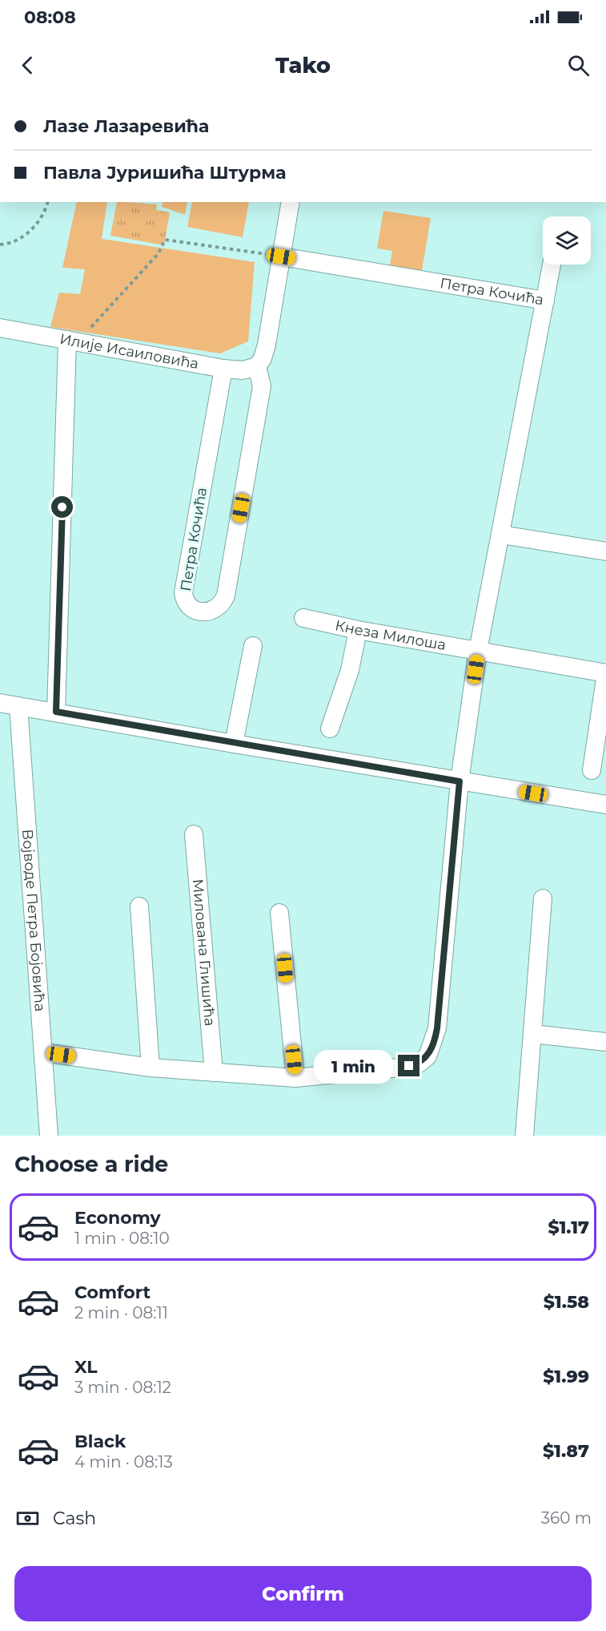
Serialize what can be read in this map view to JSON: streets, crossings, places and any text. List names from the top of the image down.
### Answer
{
  "streets": {
    "street": [
      "Петра Кочића",
      "Илије Исаиловића",
      "Кнеза Милоша",
      "Војводе Петра Бојовића",
      "Милована Глишића"
    ]
  },
  "crossings": [
    ["Петра Кочића", "Илије Исаиловића"]
  ],
  "page": {
    "status": "08:08",
    "header": "Tako",
    "banner": ["Лазе Лазаревића", "Павла Јуришића Штурма"],
    "bubble": "1 min",
    "heading": "Choose a ride",
    "list": [
      {
        "name": "Economy",
        "note": "1 min · 08:10",
        "value": "$1.17"
      },
      {
        "name": "Comfort",
        "note": "2 min · 08:11",
        "value": "$1.58"
      },
      {
        "name": "XL",
        "note": "3 min · 08:12",
        "value": "$1.99"
      },
      {
        "name": "Black",
        "note": "4 min · 08:13",
        "value": "$1.87"
      }
    ],
    "pay": ["Cash", "360 m"],
    "buttons": "Confirm"
  }
}
